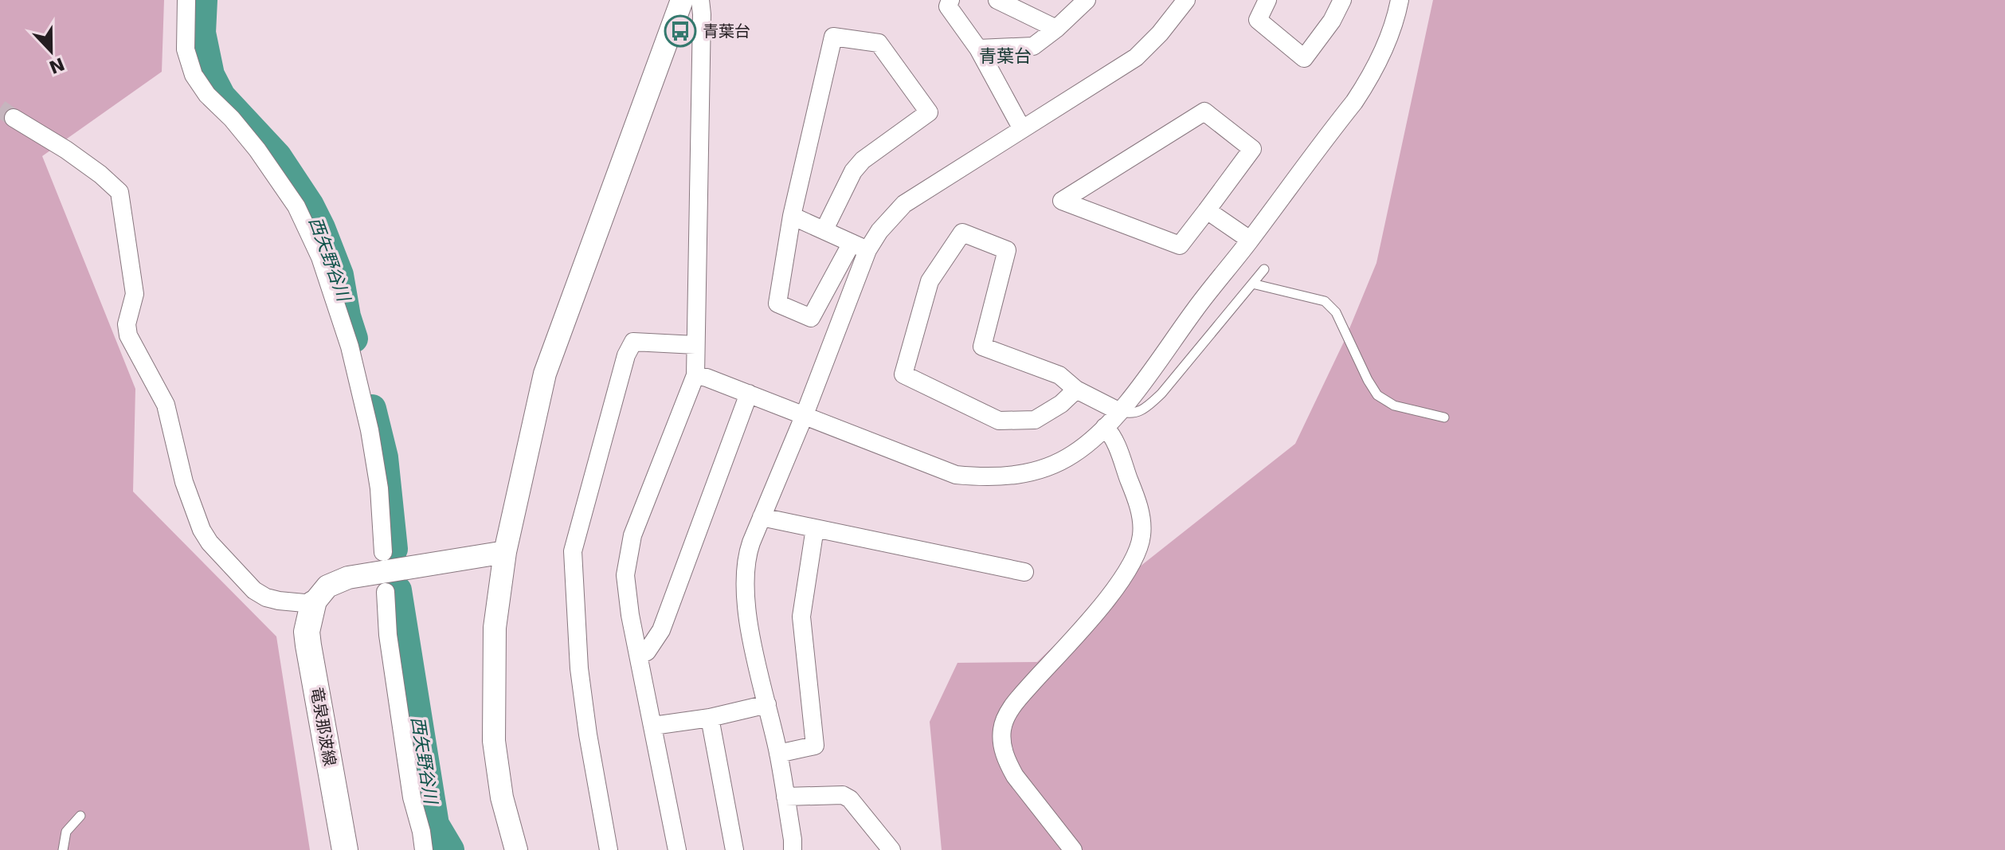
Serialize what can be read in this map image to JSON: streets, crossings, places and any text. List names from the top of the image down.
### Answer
{
  "streets": {
    "main road": ["竜泉那波線"]
  },
  "districts": ["青葉台"],
  "water": ["西矢野谷川"],
  "places": {
    "bus stop": ["青葉台"]
  },
  "north": "bottom"
}
